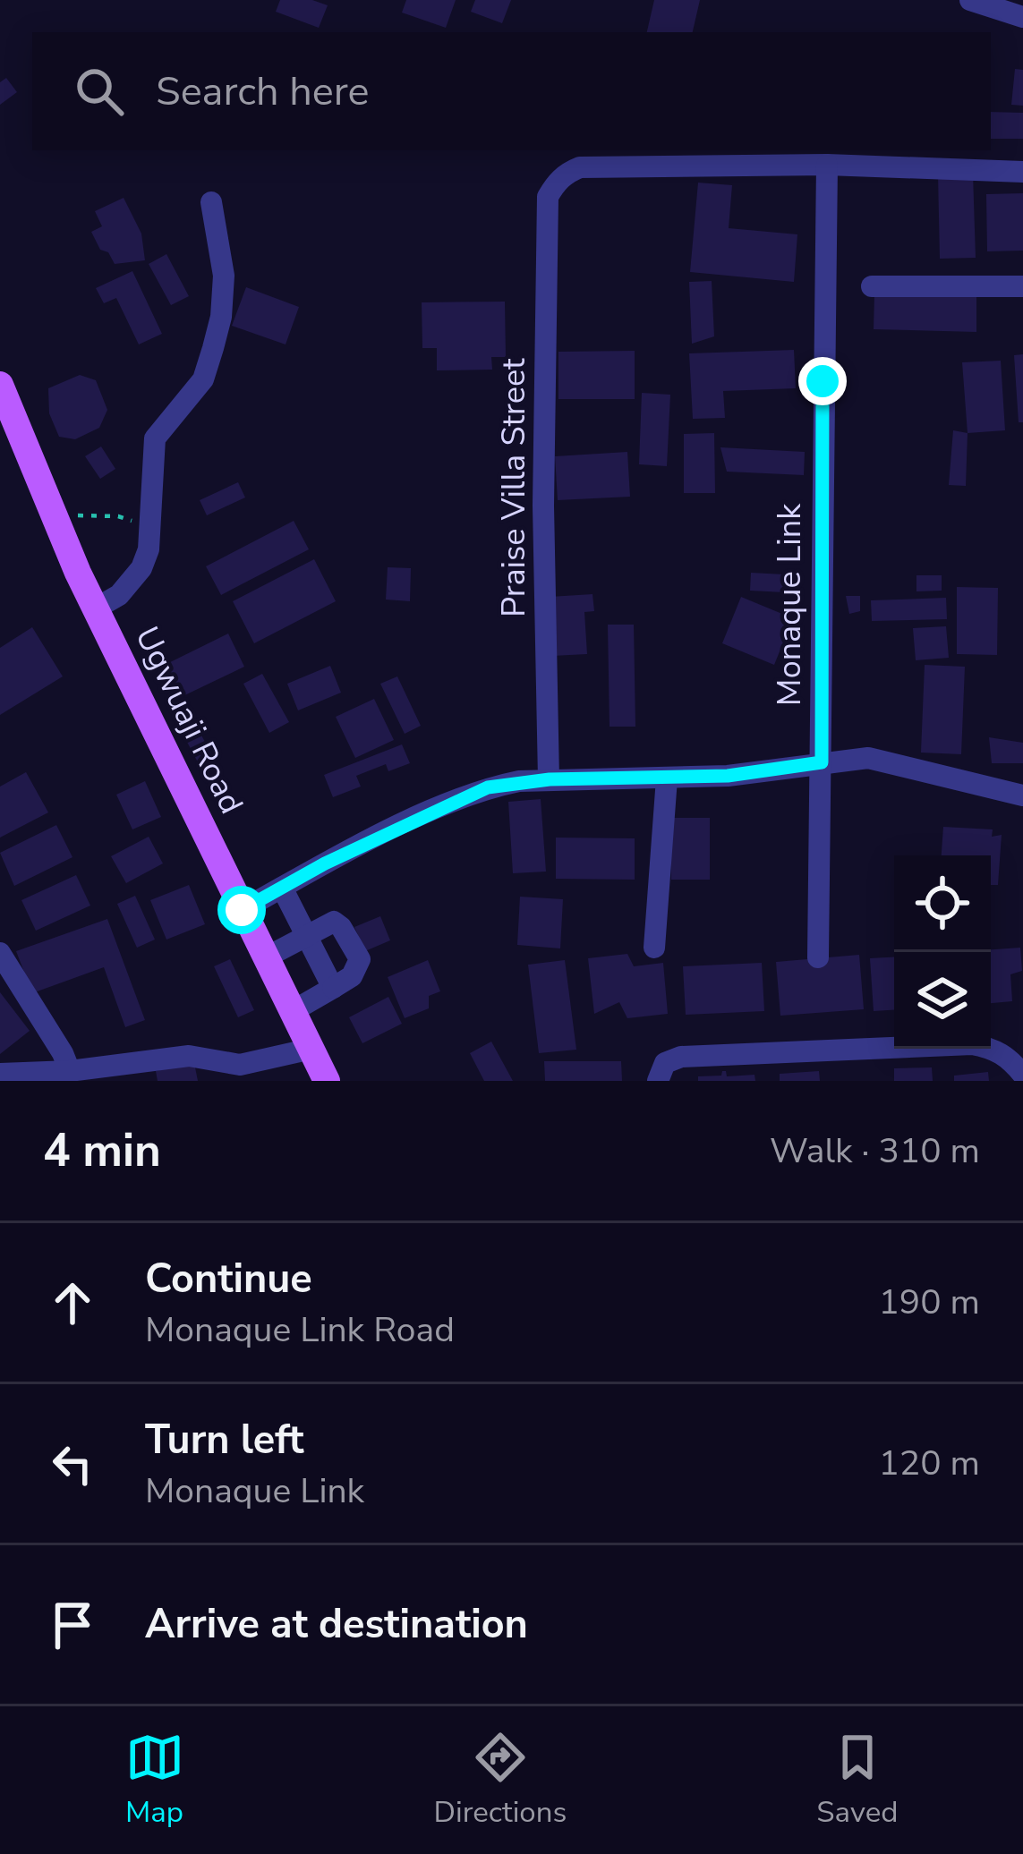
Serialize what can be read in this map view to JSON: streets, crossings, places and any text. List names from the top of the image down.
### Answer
{
  "streets": {
    "main road": ["Ugwuaji Road"],
    "street": ["Praise Villa Street", "Monaque Link"]
  },
  "crossings": [
    ["Praise Villa Street", "Monaque Link"]
  ],
  "page": {
    "search": "Search here",
    "heading": ["4 min", "Walk · 310 m"],
    "list": [
      ["Continue", "Monaque Link Road", "190 m"],
      ["Turn left", "Monaque Link", "120 m"],
      "Arrive at destination"
    ],
    "nav": ["Map", "Directions", "Saved"]
  }
}
